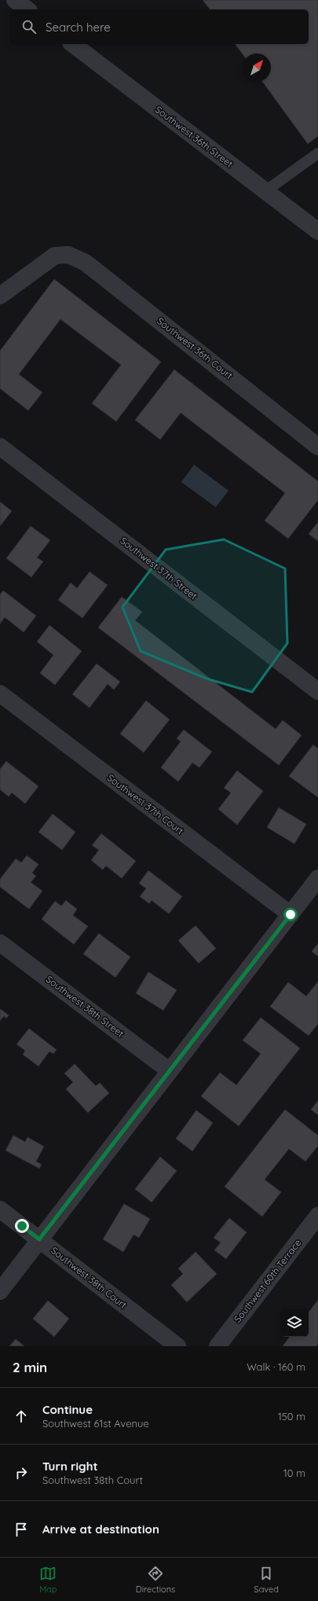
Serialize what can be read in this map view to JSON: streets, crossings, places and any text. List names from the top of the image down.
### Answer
{
  "streets": {
    "street": [
      "Southwest 36th Street",
      "Southwest 36th Court",
      "Southwest 37th Street",
      "Southwest 37th Court",
      "Southwest 38th Street",
      "Southwest 38th Court",
      "Southwest 60th Terrace"
    ]
  },
  "north": "top right",
  "page": {
    "search": "Search here",
    "heading": ["2 min", "Walk · 160 m"],
    "list": [
      ["Continue", "Southwest 61st Avenue", "150 m"],
      ["Turn right", "Southwest 38th Court", "10 m"],
      "Arrive at destination"
    ],
    "nav": ["Map", "Directions", "Saved"]
  }
}
